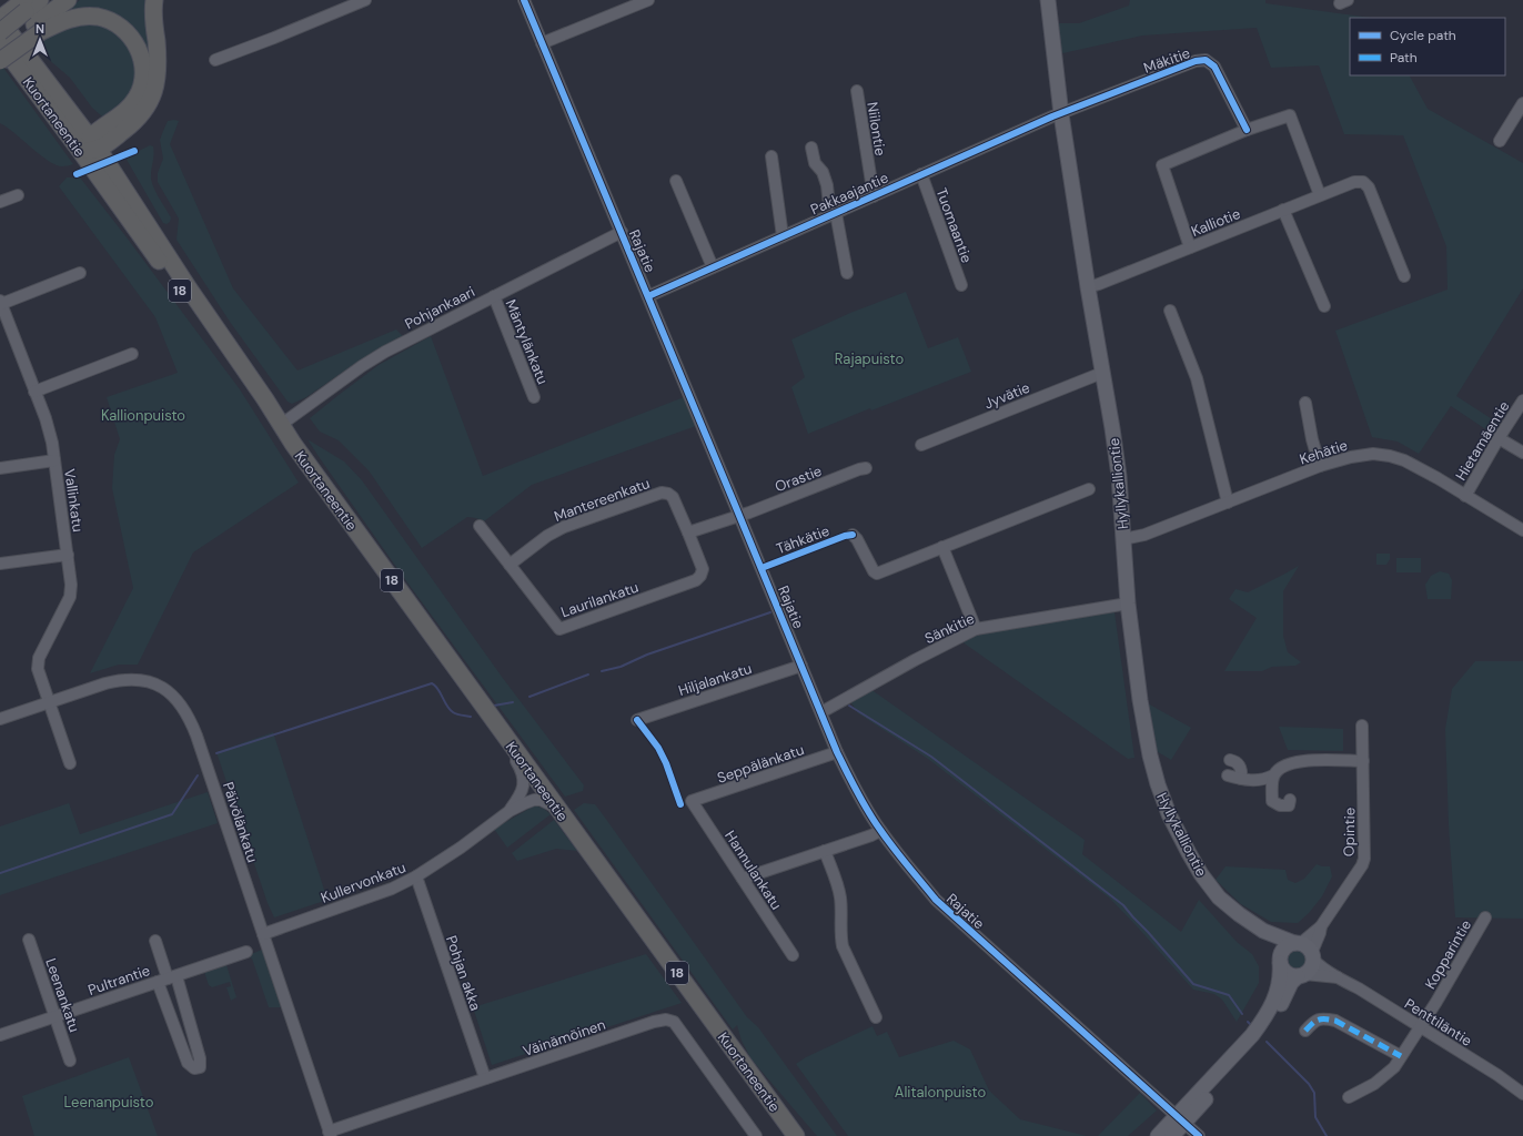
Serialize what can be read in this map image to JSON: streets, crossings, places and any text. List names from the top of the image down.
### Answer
{
  "streets": {
    "highway": ["Kuortaneentie", "18"],
    "main road": ["Hyllykalliontie"],
    "street": [
      "Mäkitie",
      "Niilontie",
      "Pakkaajantie",
      "Kalliotie",
      "Tuomaantie",
      "Rajatie",
      "Pohjankaari",
      "Mäntylänkatu",
      "Jyvätie",
      "Hietamäentie",
      "Kehätie",
      "Orastie",
      "Mantereenkatu",
      "Vallinkatu",
      "Tähkätie",
      "Laurilankatu",
      "Sänkitie",
      "Hiljalankatu",
      "Seppälänkatu",
      "Päivölänkatu",
      "Opintie",
      "Hannulankatu",
      "Kullervonkatu",
      "Kopparintie",
      "Pohjan akka",
      "Pultrantie",
      "Leenankatu",
      "Penttiläntie",
      "Väinämöinen"
    ]
  },
  "crossings": [
    ["Mäkitie", "Pakkaajantie"],
    ["Mäkitie", "Hyllykalliontie"],
    ["Kuortaneentie", "Pohjankaari"],
    ["Kuortaneentie", "Kullervonkatu"],
    ["Niilontie", "Pakkaajantie"],
    ["Pakkaajantie", "Tuomaantie"],
    ["Pakkaajantie", "Rajatie"],
    ["Pakkaajantie", "Hyllykalliontie"],
    ["Kalliotie", "Hyllykalliontie"],
    ["Rajatie", "Pohjankaari"],
    ["Rajatie", "Orastie"],
    ["Rajatie", "Sänkitie"],
    ["Rajatie", "Hiljalankatu"],
    ["Rajatie", "Seppälänkatu"],
    ["Pohjankaari", "Mäntylänkatu"],
    ["Jyvätie", "Hyllykalliontie"],
    ["Hietamäentie", "Kehätie"],
    ["Kehätie", "Hyllykalliontie"],
    ["Hyllykalliontie", "Sänkitie"],
    ["Hyllykalliontie", "Opintie"],
    ["Hyllykalliontie", "Penttiläntie"],
    ["Mantereenkatu", "Laurilankatu"],
    ["Vallinkatu", "Päivölänkatu"],
    ["Seppälänkatu", "Hannulankatu"],
    ["Päivölänkatu", "Kullervonkatu"],
    ["Päivölänkatu", "Väinämöinen"],
    ["Opintie", "Penttiläntie"],
    ["Kullervonkatu", "Pohjan akka"],
    ["Kopparintie", "Penttiläntie"],
    ["Pohjan akka", "Väinämöinen"],
    ["Pultrantie", "Leenankatu"]
  ],
  "parks": [
    "Rajapuisto",
    "Kallionpuisto",
    "Alitalonpuisto",
    "Leenanpuisto"
  ],
  "legend": ["Cycle path", "Path"],
  "north": "top"
}
